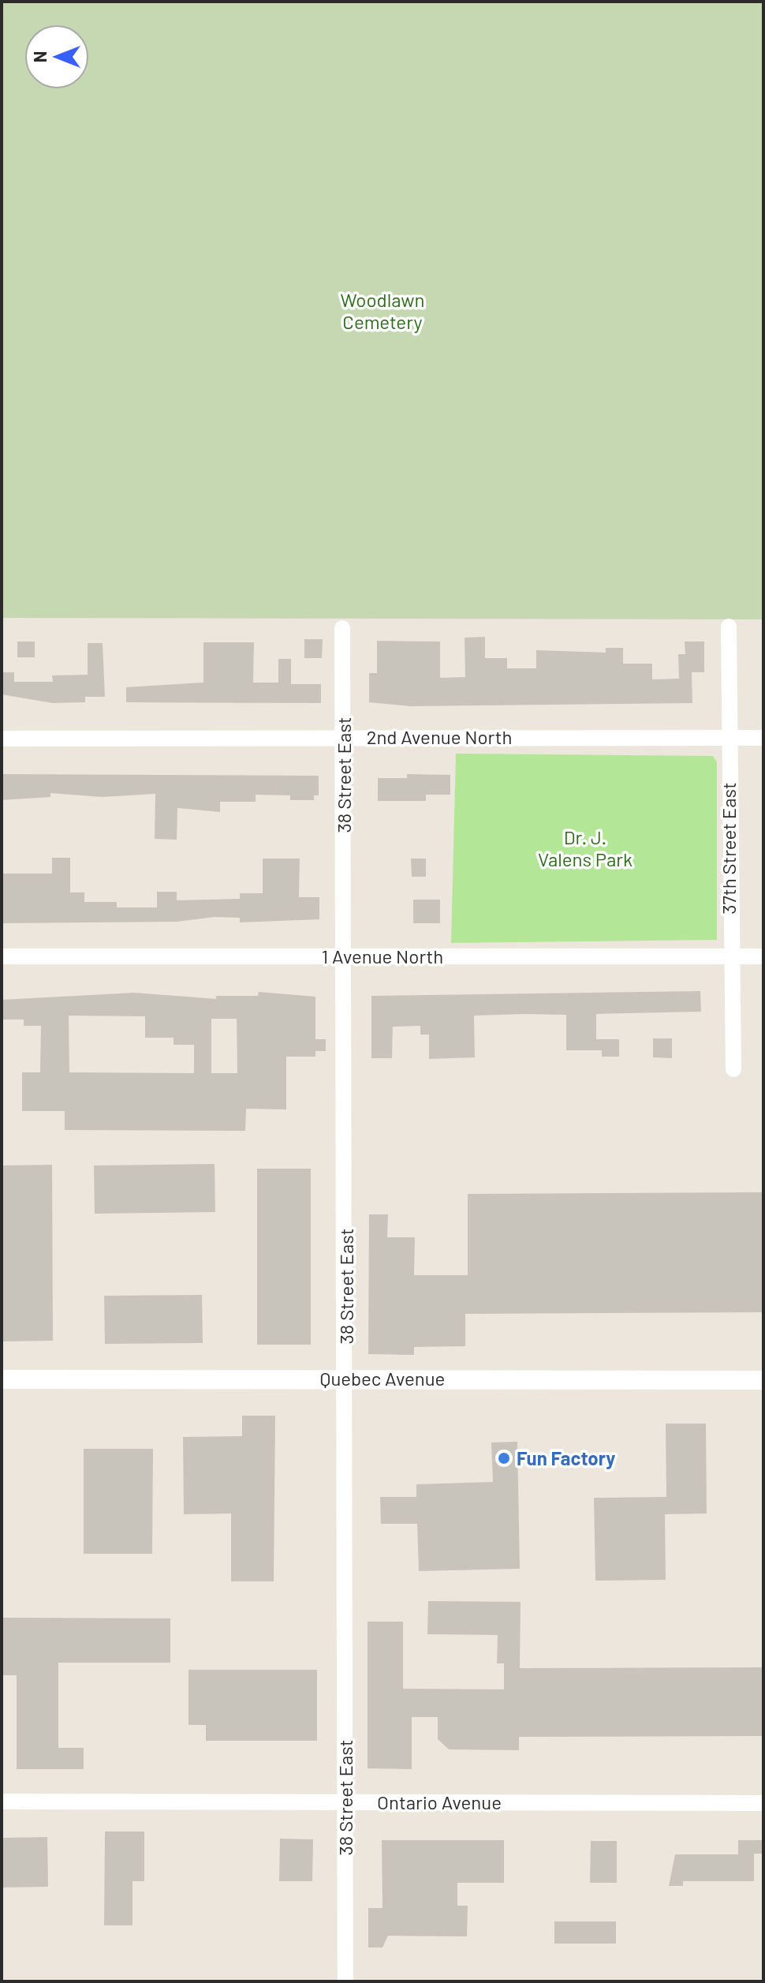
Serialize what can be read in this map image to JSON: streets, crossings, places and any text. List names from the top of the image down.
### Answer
{
  "streets": {
    "street": [
      "2nd Avenue North",
      "38 Street East",
      "37th Street East",
      "1 Avenue North",
      "Quebec Avenue",
      "Ontario Avenue"
    ]
  },
  "crossings": [
    ["2nd Avenue North", "38 Street East"],
    ["2nd Avenue North", "37th Street East"],
    ["38 Street East", "1 Avenue North"],
    ["38 Street East", "Quebec Avenue"],
    ["38 Street East", "Ontario Avenue"],
    ["37th Street East", "1 Avenue North"]
  ],
  "parks": ["Woodlawn Cemetery", "Dr. J. Valens Park"],
  "places": ["Fun Factory"],
  "north": "left"
}
